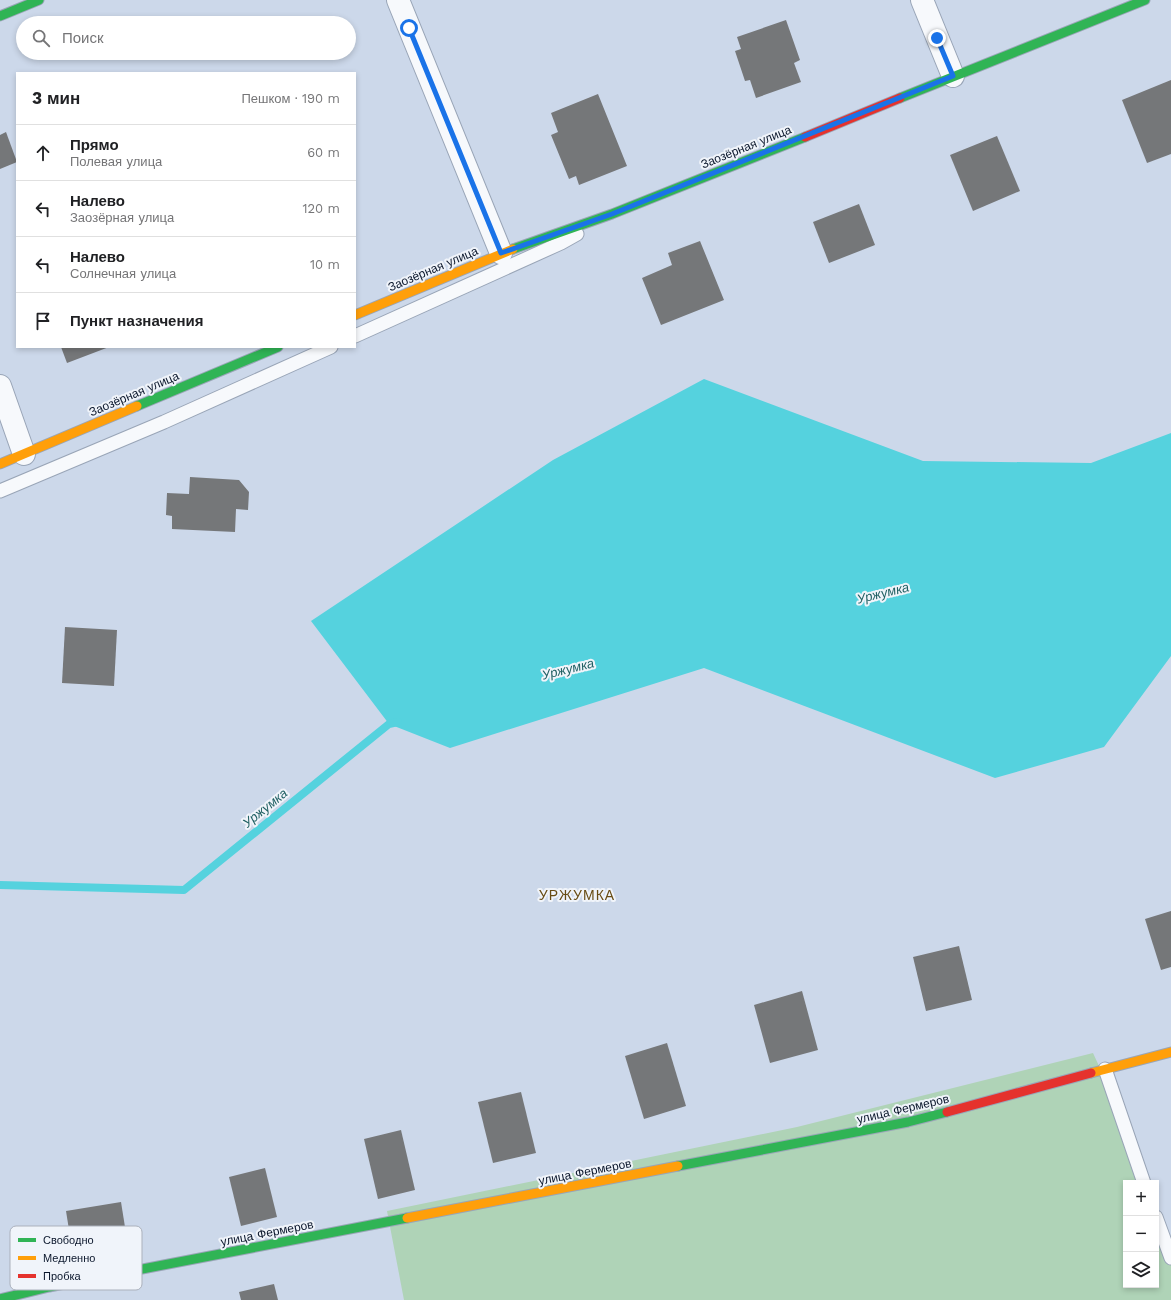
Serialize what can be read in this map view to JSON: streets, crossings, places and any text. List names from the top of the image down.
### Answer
{
  "streets": {
    "street": ["Заозёрная улица", "улица Фермеров"]
  },
  "districts": ["УРЖУМКА"],
  "water": ["Уржумка"],
  "legend": ["Свободно", "Медленно", "Пробка"],
  "page": {
    "search": "Поиск",
    "heading": ["3 мин", "Пешком · 190 m"],
    "list": [
      ["Прямо", "Полевая улица", "60 m"],
      ["Налево", "Заозёрная улица", "120 m"],
      ["Налево", "Солнечная улица", "10 m"],
      "Пункт назначения"
    ],
    "map_buttons": ["+", "−"]
  }
}
